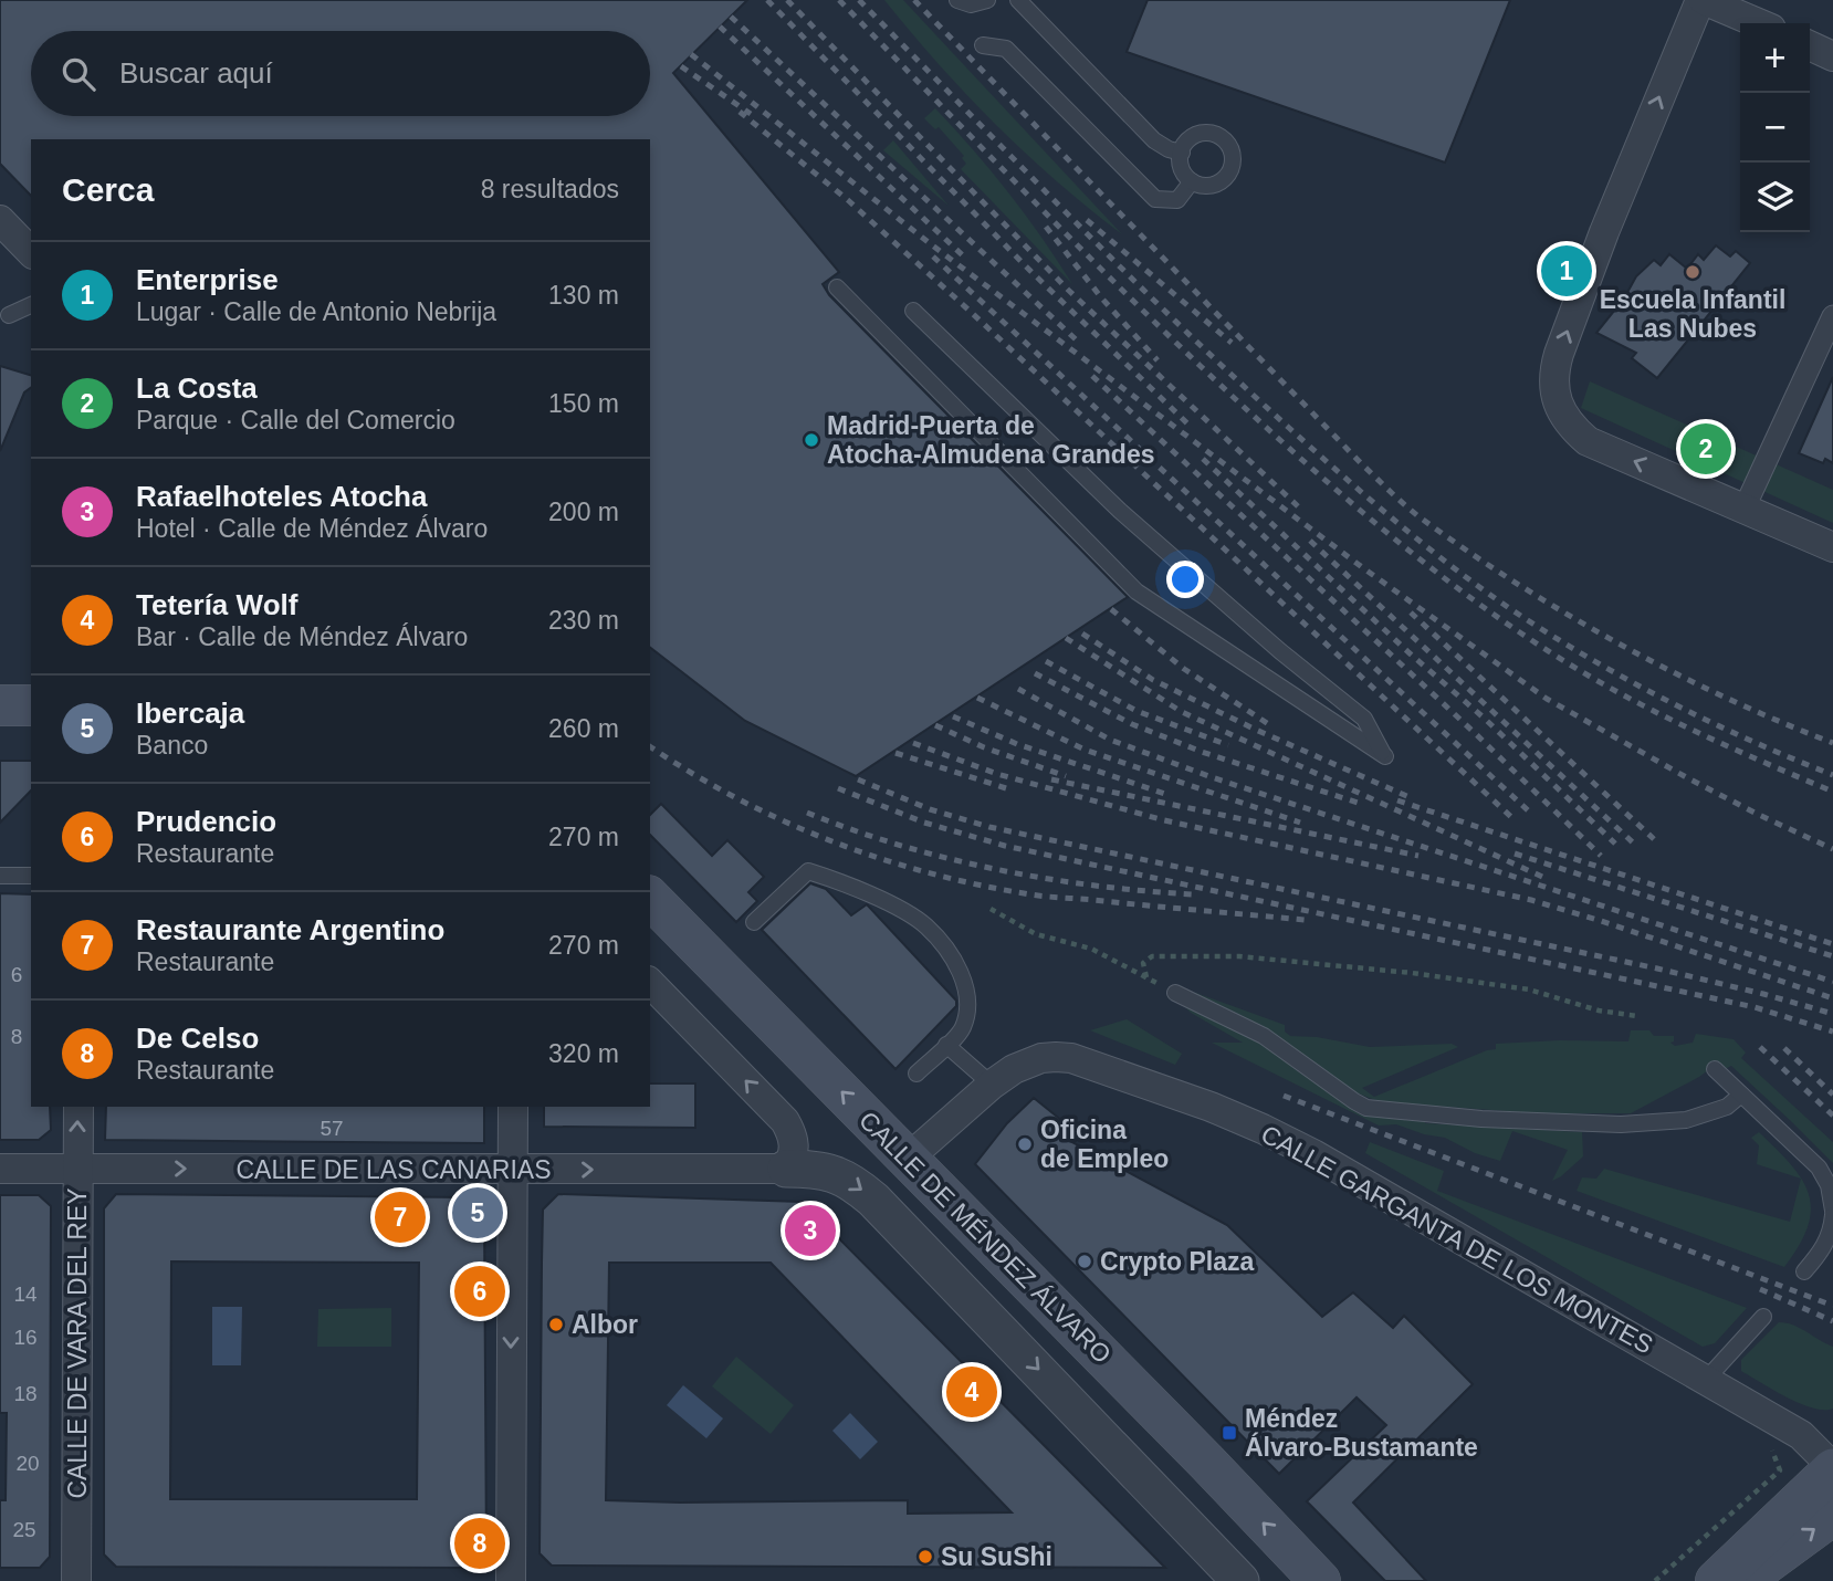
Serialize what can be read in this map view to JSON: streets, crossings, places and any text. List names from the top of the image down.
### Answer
{
  "streets": {
    "main road": ["CALLE DE MÉNDEZ ÁLVARO"],
    "street": ["CALLE DE LAS CANARIAS", "CALLE GARGANTA DE LOS MONTES", "CALLE DE VARA DEL REY"]
  },
  "crossings": [
    ["CALLE DE LAS CANARIAS", "CALLE DE MÉNDEZ ÁLVARO"],
    ["CALLE DE LAS CANARIAS", "CALLE DE VARA DEL REY"],
    ["CALLE DE MÉNDEZ ÁLVARO", "CALLE GARGANTA DE LOS MONTES"]
  ],
  "one_way": ["CALLE DE LAS CANARIAS"],
  "places": {
    "other": [
      "Escuela Infantil Las Nubes",
      "Madrid-Puerta de Atocha-Almudena Grandes",
      "Oficina de Empleo",
      "Crypto Plaza",
      "Albor",
      "Su SuShi"
    ],
    "transit": ["Méndez Álvaro-Bustamante"]
  },
  "house_numbers": [
    "6",
    "8",
    "57",
    "14",
    "16",
    "18",
    "20",
    "25"
  ],
  "page": {
    "map_buttons": ["+", "−"],
    "search": "Buscar aquí",
    "heading": ["Cerca", "8 resultados"],
    "list": [
      {
        "mark": "1",
        "name": "Enterprise",
        "note": "Lugar · Calle de Antonio Nebrija",
        "value": "130 m"
      },
      {
        "mark": "2",
        "name": "La Costa",
        "note": "Parque · Calle del Comercio",
        "value": "150 m"
      },
      {
        "mark": "3",
        "name": "Rafaelhoteles Atocha",
        "note": "Hotel · Calle de Méndez Álvaro",
        "value": "200 m"
      },
      {
        "mark": "4",
        "name": "Tetería Wolf",
        "note": "Bar · Calle de Méndez Álvaro",
        "value": "230 m"
      },
      {
        "mark": "5",
        "name": "Ibercaja",
        "note": "Banco",
        "value": "260 m"
      },
      {
        "mark": "6",
        "name": "Prudencio",
        "note": "Restaurante",
        "value": "270 m"
      },
      {
        "mark": "7",
        "name": "Restaurante Argentino",
        "note": "Restaurante",
        "value": "270 m"
      },
      {
        "mark": "8",
        "name": "De Celso",
        "note": "Restaurante",
        "value": "320 m"
      }
    ],
    "pins": [
      "1",
      "2",
      "5",
      "7",
      "3",
      "6",
      "4",
      "8"
    ]
  }
}
